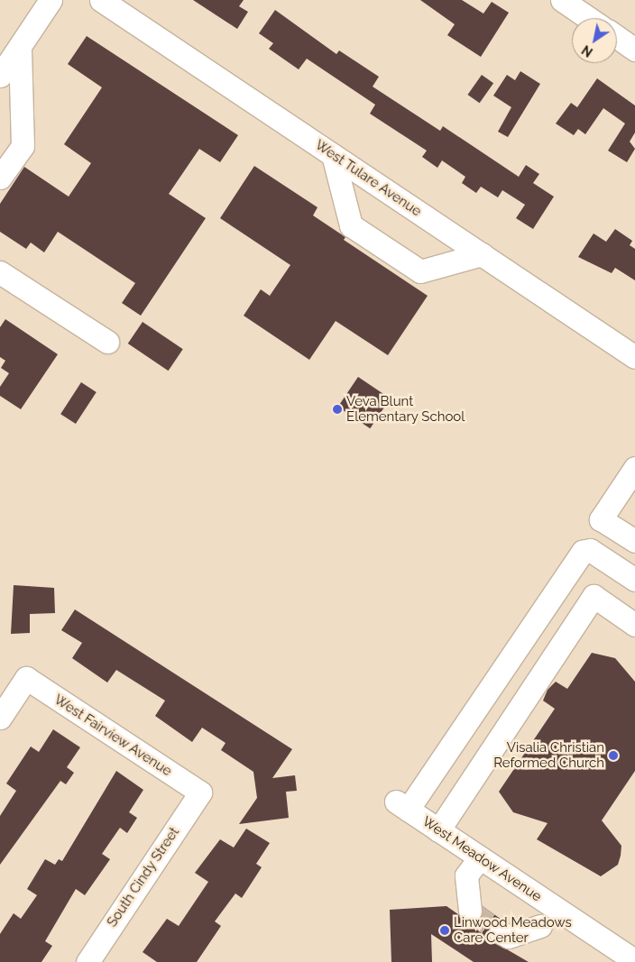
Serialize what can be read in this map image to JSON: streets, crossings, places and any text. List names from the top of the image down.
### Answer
{
  "streets": {
    "street": [
      "West Tulare Avenue",
      "West Fairview Avenue",
      "West Meadow Avenue",
      "South Cindy Street"
    ]
  },
  "crossings": [
    ["West Fairview Avenue", "South Cindy Street"]
  ],
  "places": ["Veva Blunt Elementary School", "Visalia Christian Reformed Church", "Linwood Meadows Care Center"],
  "north": "bottom left"
}
